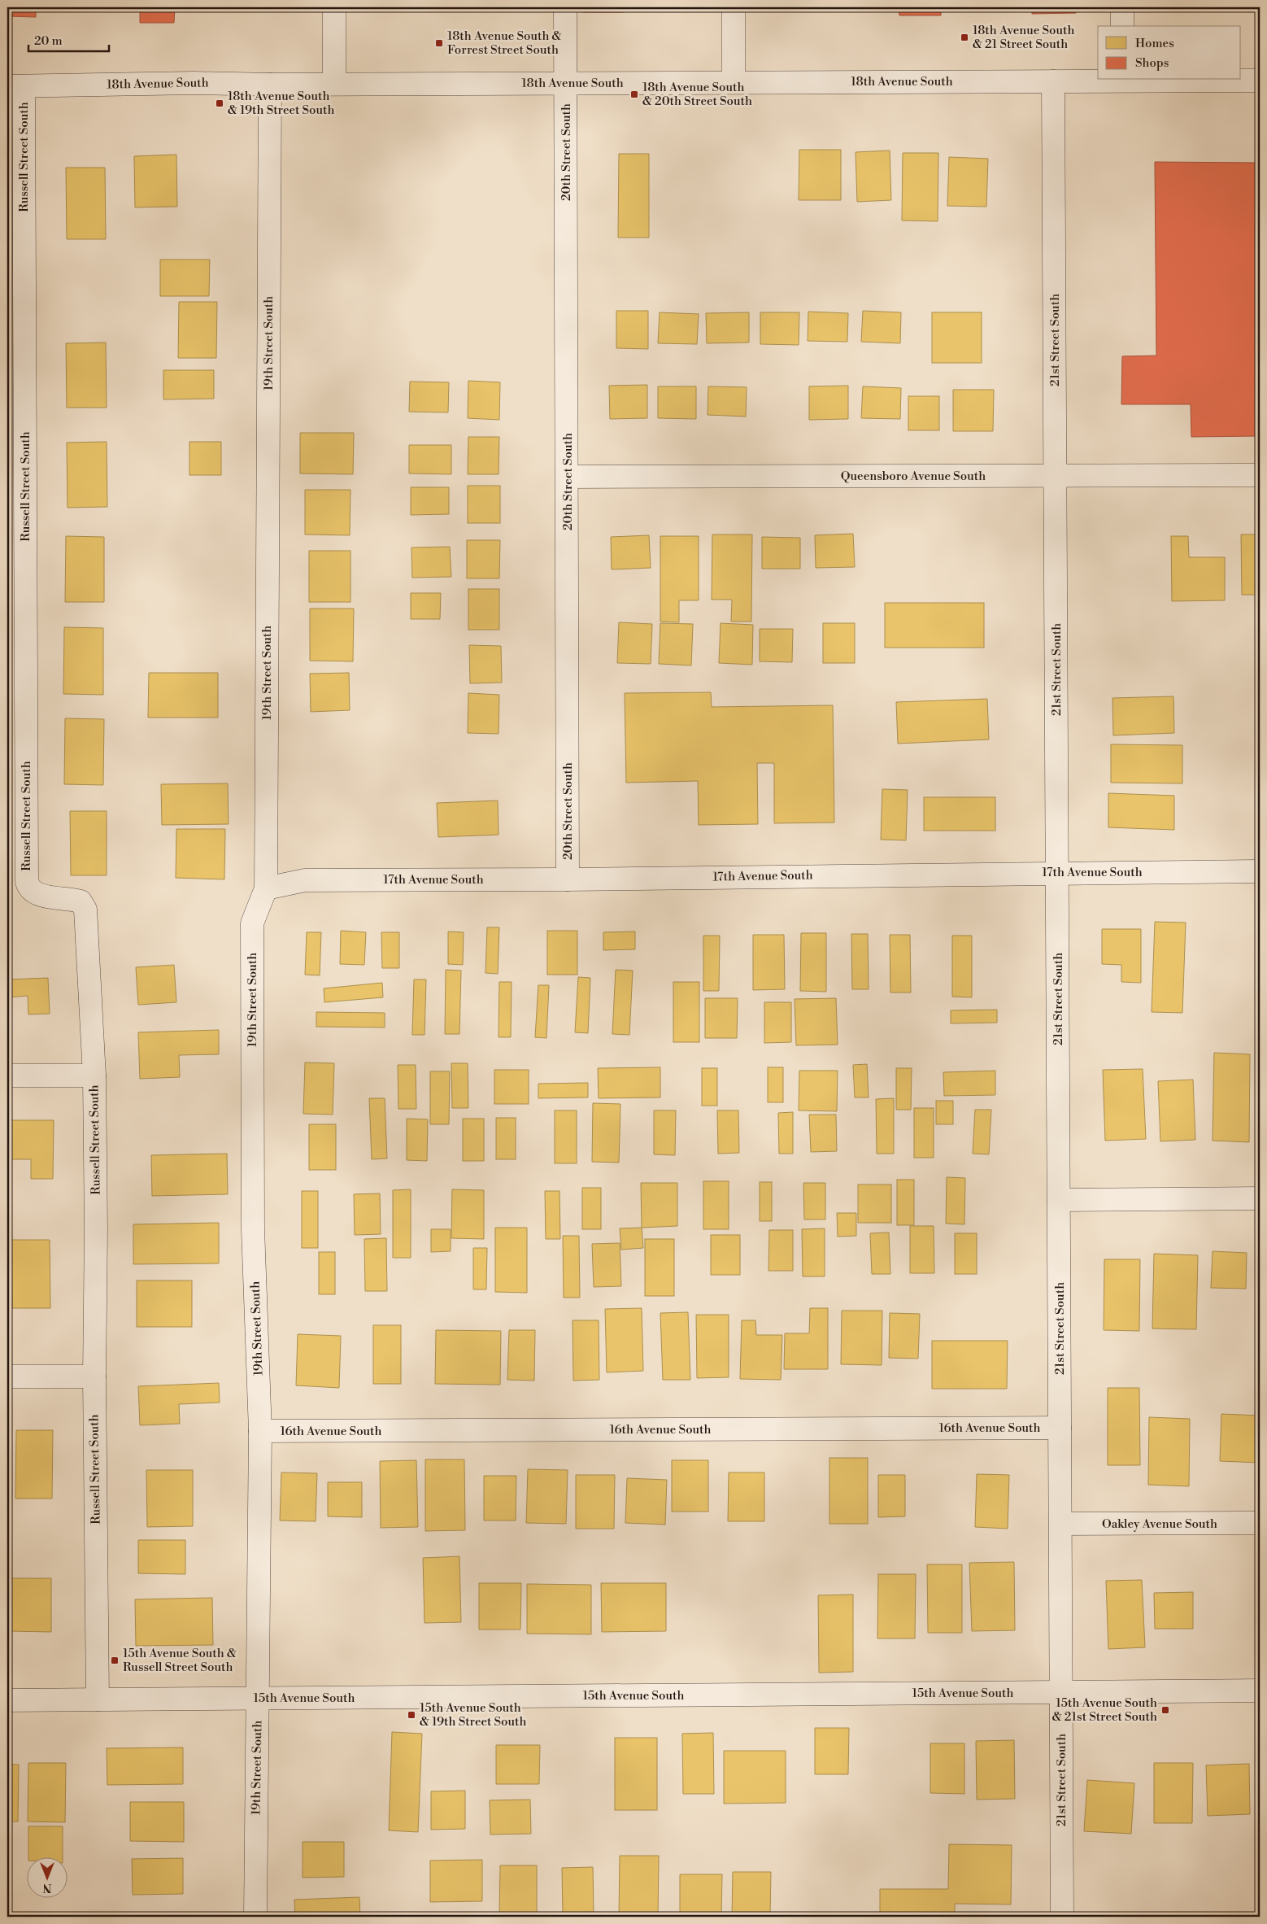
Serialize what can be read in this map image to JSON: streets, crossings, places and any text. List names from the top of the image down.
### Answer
{
  "streets": {
    "street": [
      "18th Avenue South",
      "20th Street South",
      "Russell Street South",
      "21st Street South",
      "19th Street South",
      "Queensboro Avenue South",
      "17th Avenue South",
      "16th Avenue South",
      "Oakley Avenue South",
      "15th Avenue South"
    ]
  },
  "crossings": [
    ["18th Avenue South", "20th Street South"],
    ["18th Avenue South", "Russell Street South"],
    ["18th Avenue South", "21st Street South"],
    ["18th Avenue South", "19th Street South"],
    ["20th Street South", "Queensboro Avenue South"],
    ["20th Street South", "17th Avenue South"],
    ["Russell Street South", "15th Avenue South"],
    ["21st Street South", "Queensboro Avenue South"],
    ["21st Street South", "17th Avenue South"],
    ["21st Street South", "16th Avenue South"],
    ["21st Street South", "Oakley Avenue South"],
    ["21st Street South", "15th Avenue South"],
    ["19th Street South", "17th Avenue South"],
    ["19th Street South", "16th Avenue South"],
    ["19th Street South", "15th Avenue South"]
  ],
  "places": {
    "transit": [
      "18th Avenue South & 21 Street South",
      "18th Avenue South & Forrest Street South",
      "18th Avenue South & 20th Street South",
      "18th Avenue South & 19th Street South",
      "15th Avenue South & Russell Street South",
      "15th Avenue South & 21st Street South",
      "15th Avenue South & 19th Street South"
    ]
  },
  "legend": ["Homes", "Shops"],
  "scale_bar": "20 m",
  "north": "bottom"
}
